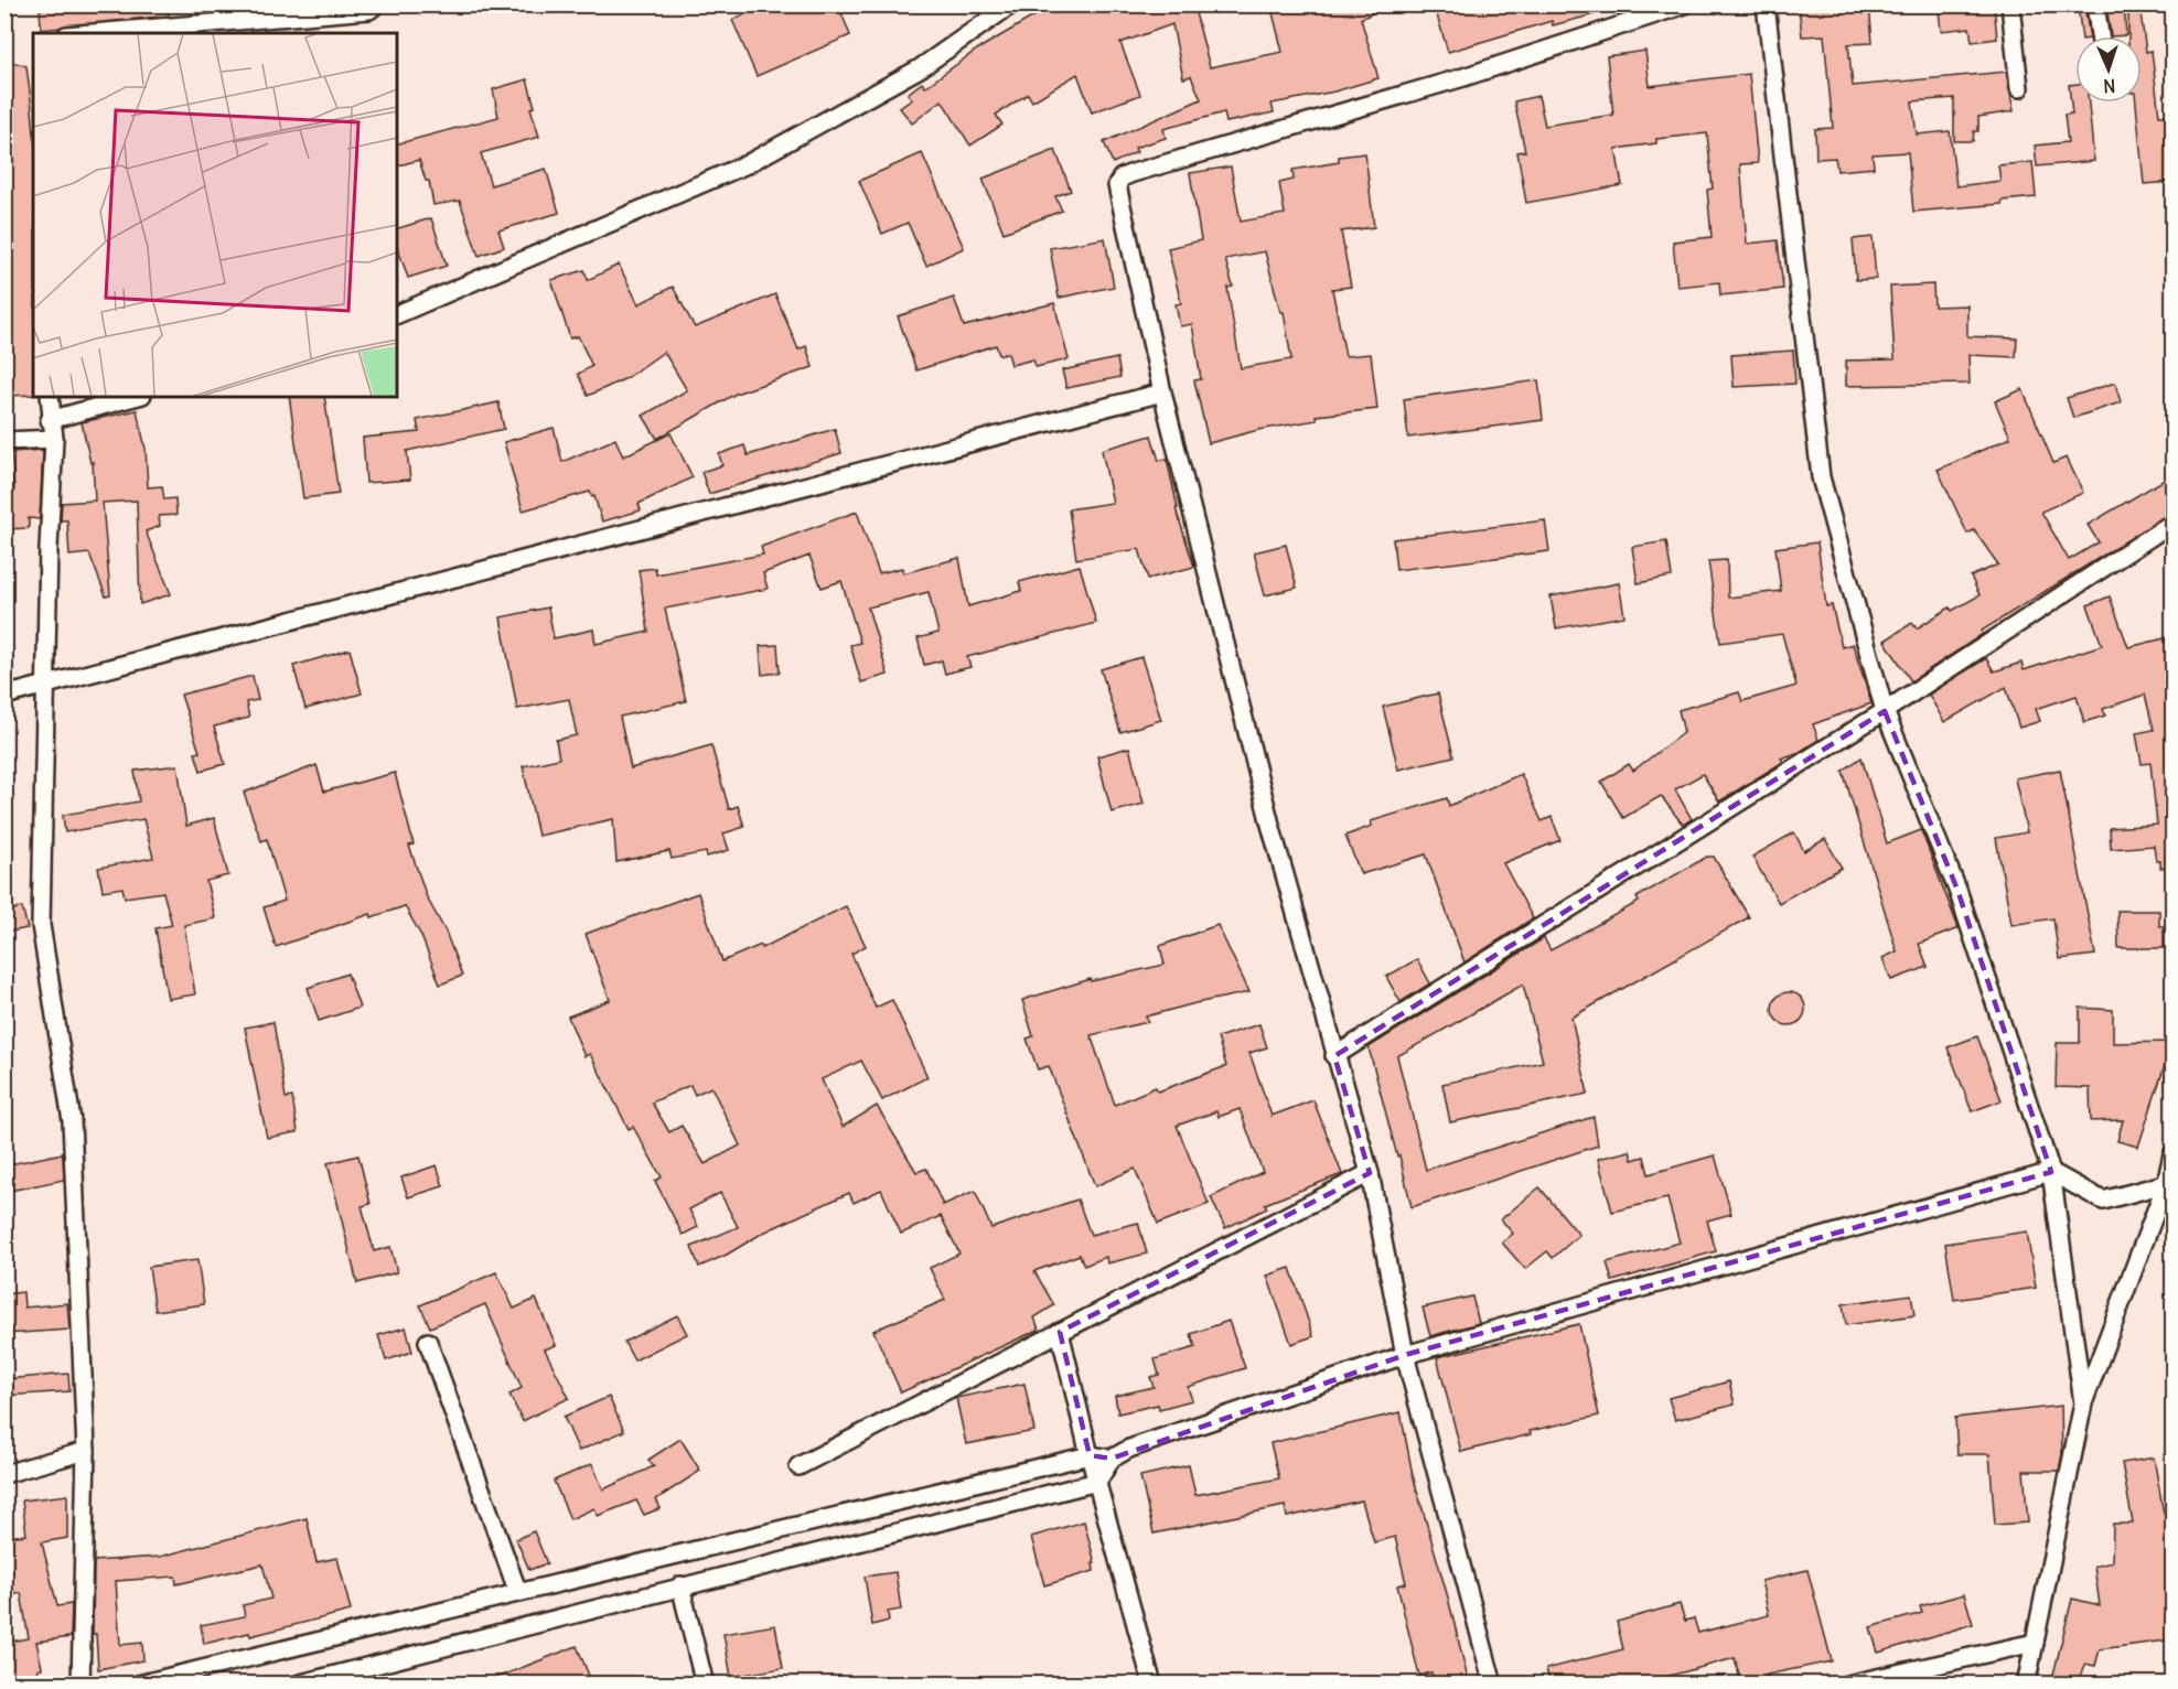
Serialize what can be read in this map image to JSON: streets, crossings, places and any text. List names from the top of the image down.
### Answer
{
  "north": "bottom"
}
